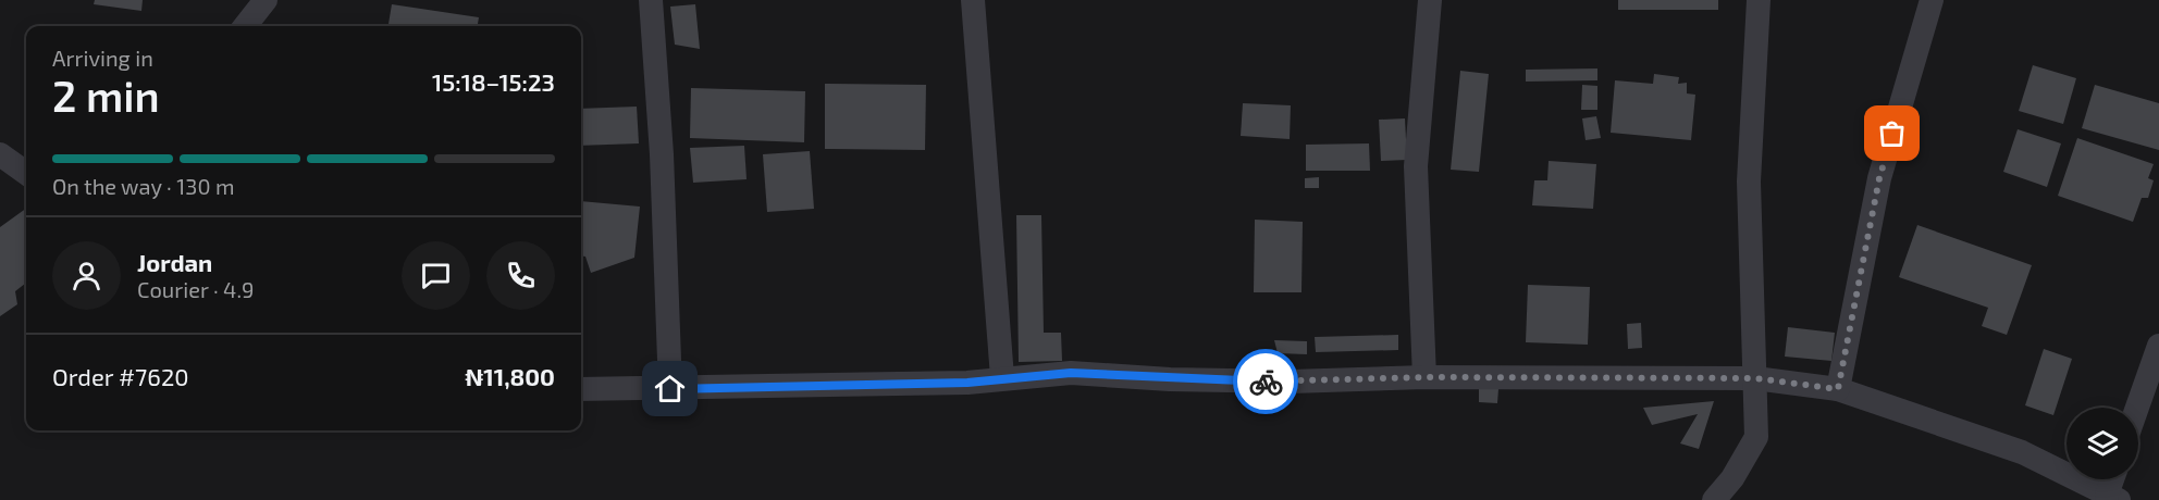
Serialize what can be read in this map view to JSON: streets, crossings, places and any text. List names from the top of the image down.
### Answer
{
  "page": {
    "heading": ["2 min", "Arriving in", "15:18–15:23"],
    "panel": [
      "Jordan",
      "Courier · 4.9",
      "Order #7620",
      "₦11,800"
    ],
    "bar": "On the way · 130 m"
  }
}
